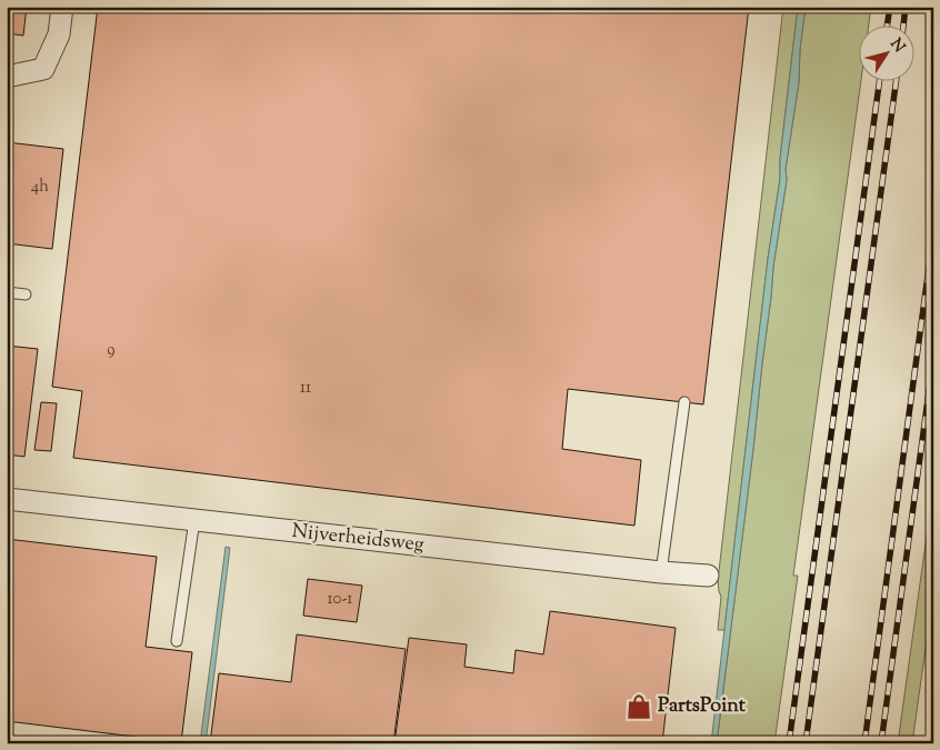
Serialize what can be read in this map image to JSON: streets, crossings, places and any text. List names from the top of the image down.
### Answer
{
  "streets": {
    "street": ["Nijverheidsweg"]
  },
  "places": {
    "shop": ["PartsPoint"]
  },
  "house_numbers": [
    "4h",
    "9",
    "11",
    "10-1"
  ],
  "north": "top right"
}
